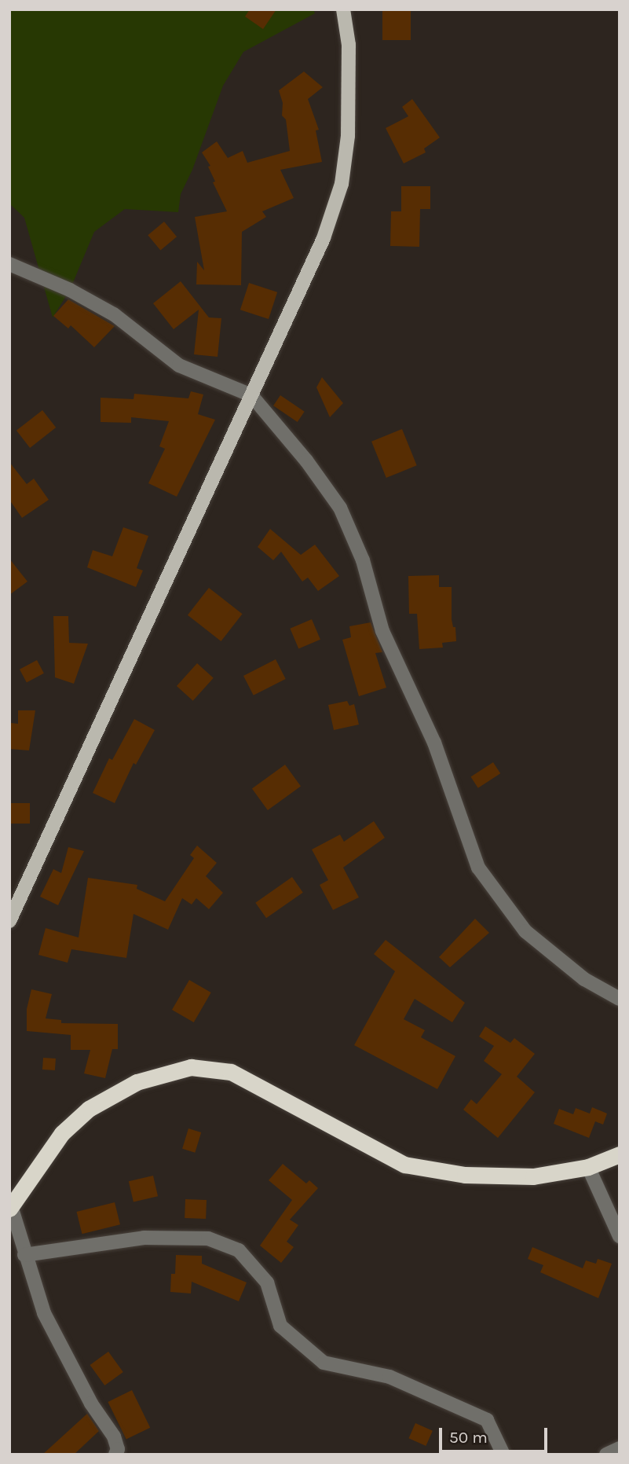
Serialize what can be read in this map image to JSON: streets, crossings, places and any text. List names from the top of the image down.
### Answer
{
  "scale_bar": "50 m"
}
